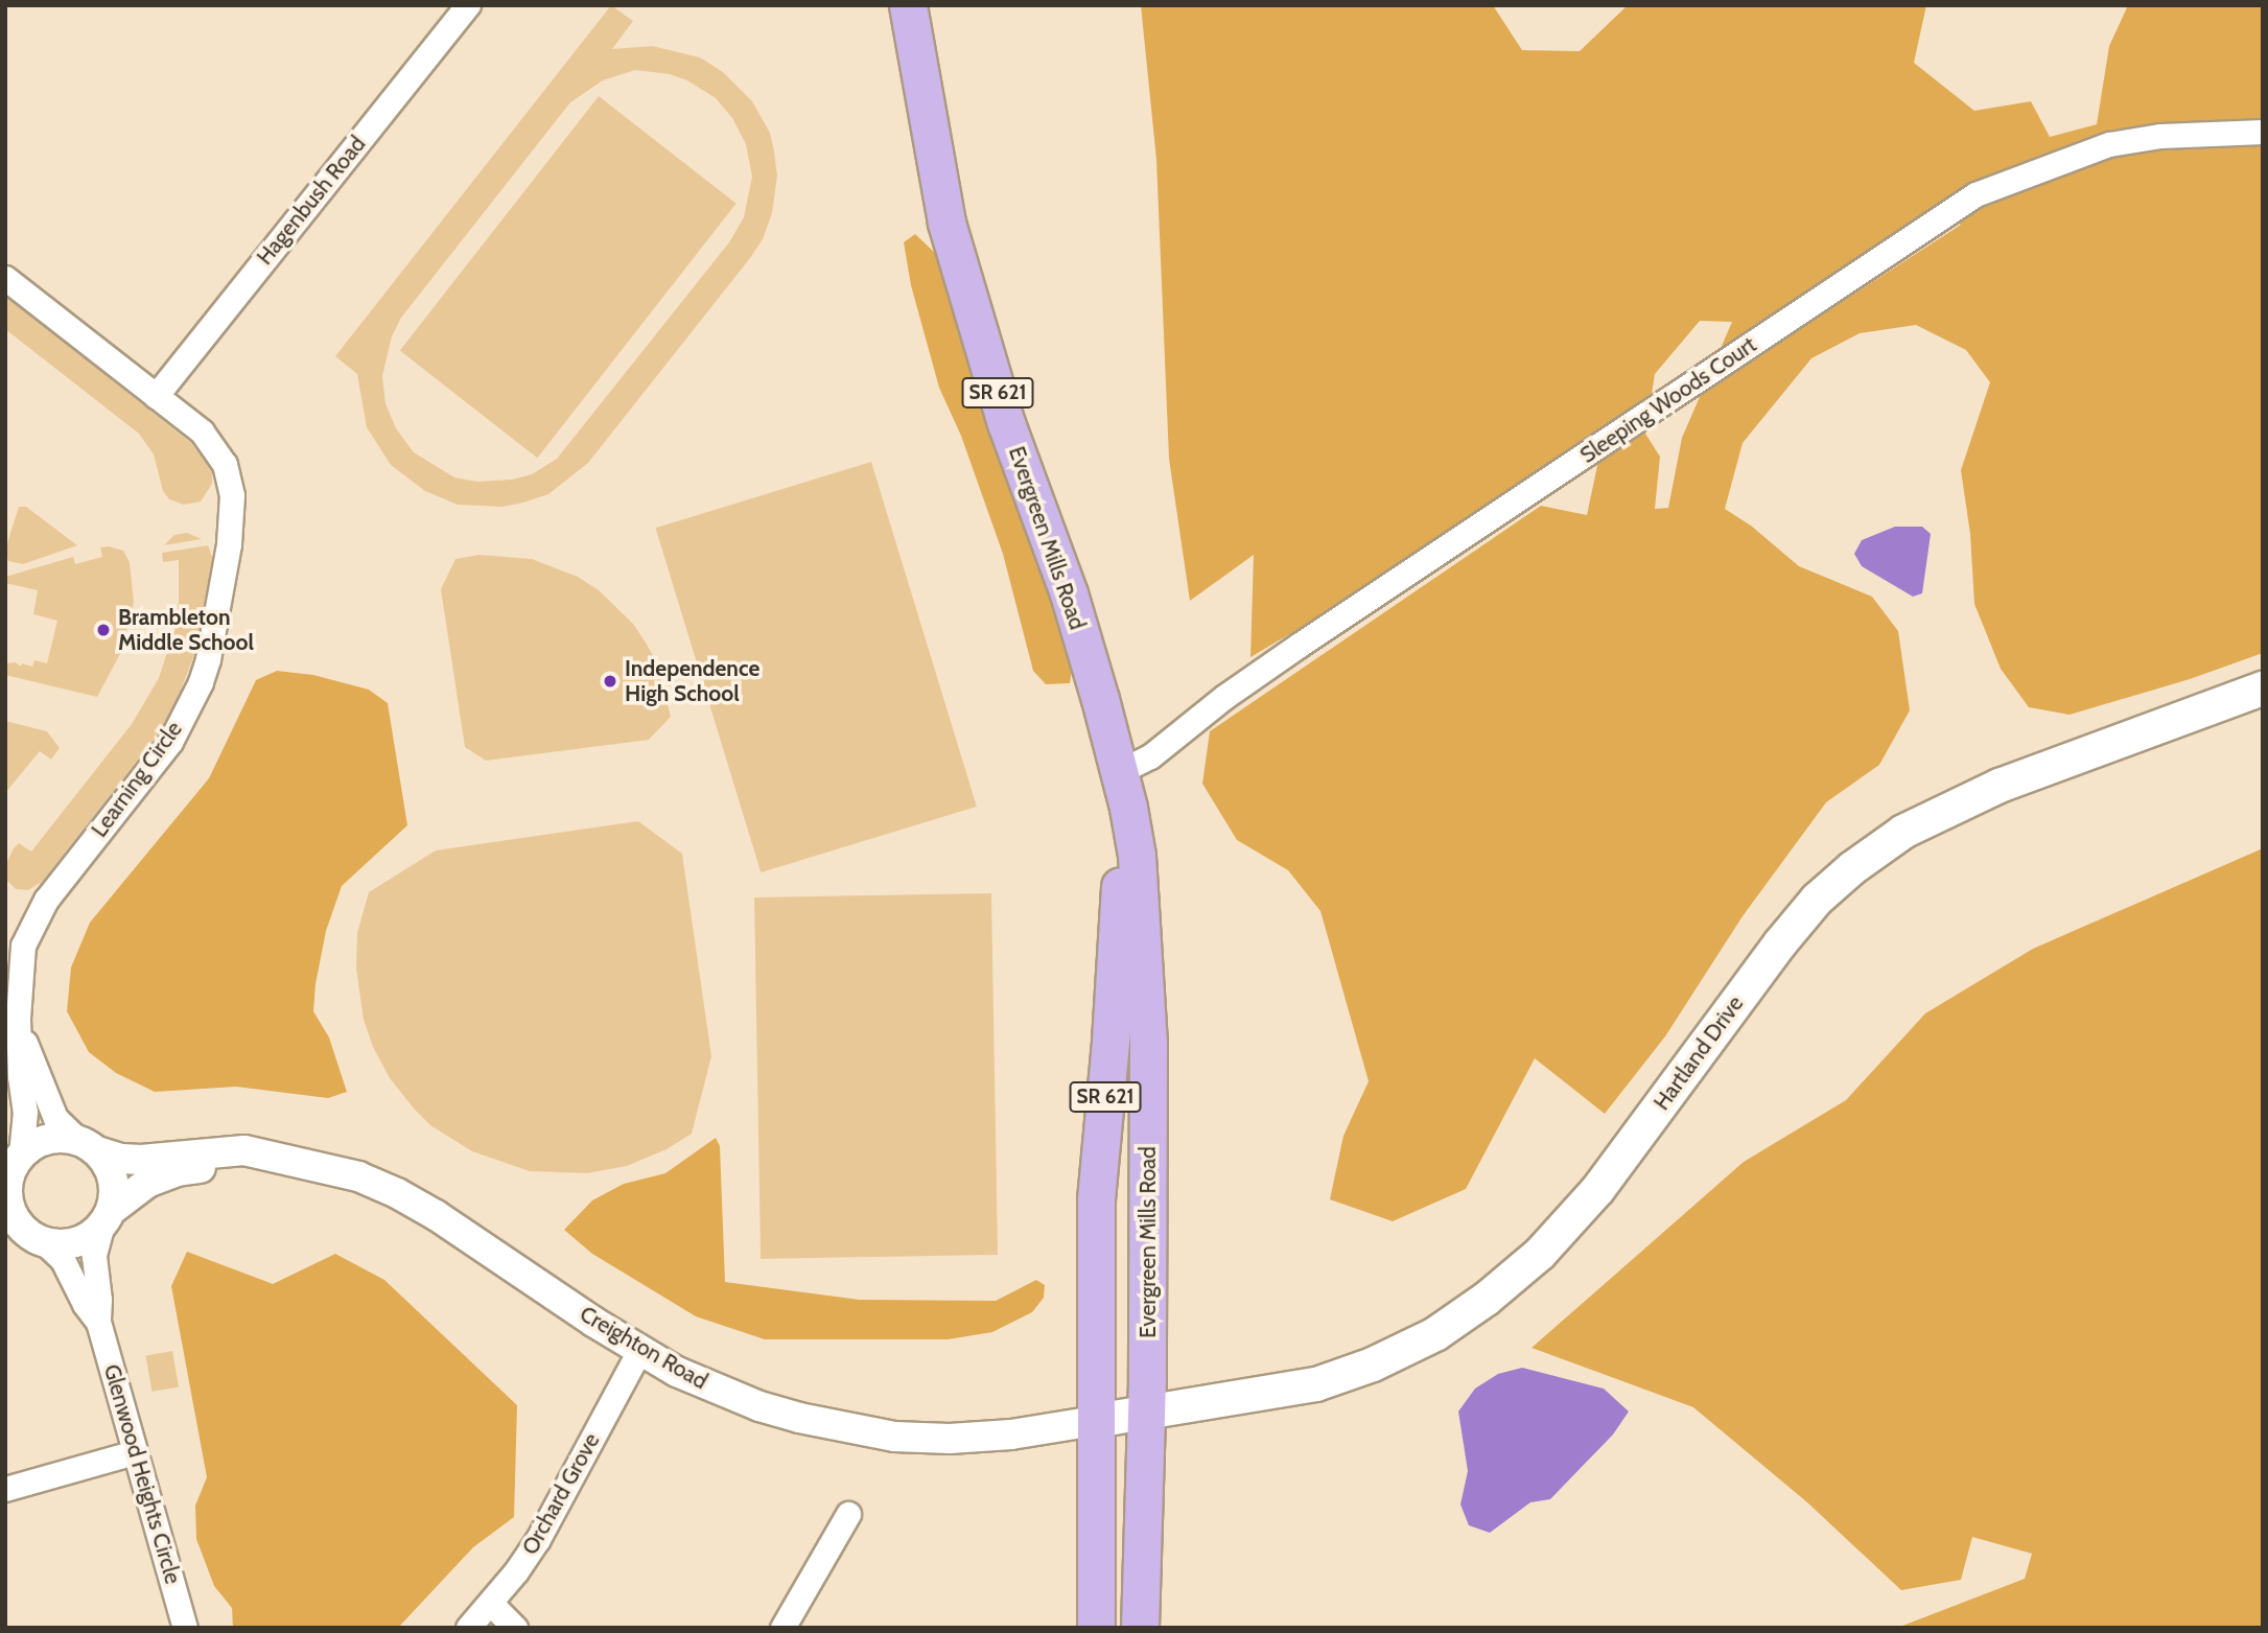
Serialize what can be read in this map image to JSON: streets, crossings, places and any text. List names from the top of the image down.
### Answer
{
  "streets": {
    "main road": ["SR 621", "Evergreen Mills Road", "Hartland Drive"],
    "street": [
      "Hagenbush Road",
      "Sleeping Woods Court",
      "Learning Circle",
      "Creighton Road",
      "Glenwood Heights Circle",
      "Orchard Grove"
    ]
  },
  "crossings": [
    ["Hagenbush Road", "Learning Circle"],
    ["Sleeping Woods Court", "Evergreen Mills Road"],
    ["Evergreen Mills Road", "Hartland Drive"],
    ["Evergreen Mills Road", "Creighton Road"],
    ["Learning Circle", "Creighton Road"],
    ["Learning Circle", "Glenwood Heights Circle"],
    ["Hartland Drive", "Creighton Road"],
    ["Creighton Road", "Glenwood Heights Circle"],
    ["Creighton Road", "Orchard Grove"]
  ],
  "places": ["Brambleton Middle School", "Independence High School"]
}
